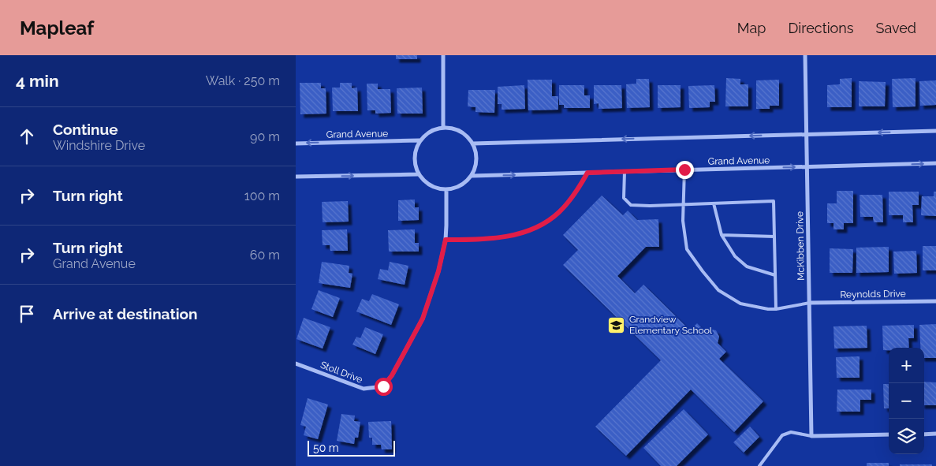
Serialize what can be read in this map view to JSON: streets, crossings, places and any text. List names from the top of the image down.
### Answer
{
  "streets": {
    "street": [
      "Grand Avenue",
      "McKibben Drive",
      "Reynolds Drive",
      "Stoll Drive"
    ]
  },
  "crossings": [
    ["Grand Avenue", "McKibben Drive"],
    ["McKibben Drive", "Reynolds Drive"]
  ],
  "places": {
    "school or university": ["Grandview Elementary School"]
  },
  "scale_bar": "50 m",
  "page": {
    "header": "Mapleaf",
    "nav": ["Map", "Directions", "Saved"],
    "heading": ["4 min", "Walk · 250 m"],
    "list": [
      ["Continue", "Windshire Drive", "90 m"],
      ["Turn right", "100 m"],
      ["Turn right", "Grand Avenue", "60 m"],
      "Arrive at destination"
    ],
    "map_buttons": ["+", "−"],
    "scale": "50 m"
  }
}
